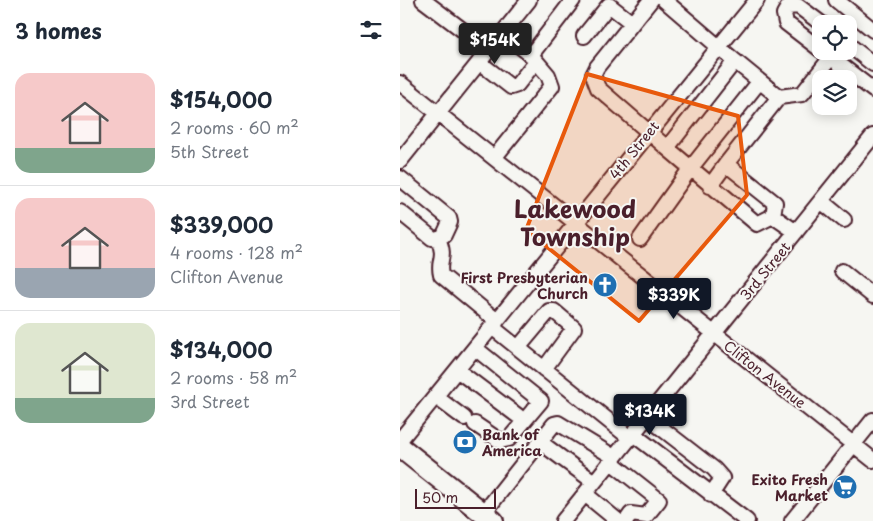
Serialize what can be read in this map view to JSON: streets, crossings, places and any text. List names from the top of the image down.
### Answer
{
  "streets": {
    "street": ["4th Street", "3rd Street", "Clifton Avenue"]
  },
  "crossings": [
    ["4th Street", "Clifton Avenue"],
    ["3rd Street", "Clifton Avenue"]
  ],
  "districts": ["Lakewood Township"],
  "places": {
    "church": ["First Presbyterian Church"],
    "bank": ["Bank of America"],
    "supermarket": ["Exito Fresh Market"]
  },
  "scale_bar": "50 m",
  "page": {
    "heading": "3 homes",
    "price": ["$154K", "$339K", "$134K"],
    "list": [
      {
        "name": "$154,000",
        "note": "2 rooms · 60 m² · 5th Street"
      },
      {
        "name": "$339,000",
        "note": "4 rooms · 128 m² · Clifton Avenue"
      },
      {
        "name": "$134,000",
        "note": "2 rooms · 58 m² · 3rd Street"
      }
    ],
    "scale": "50 m"
  }
}
